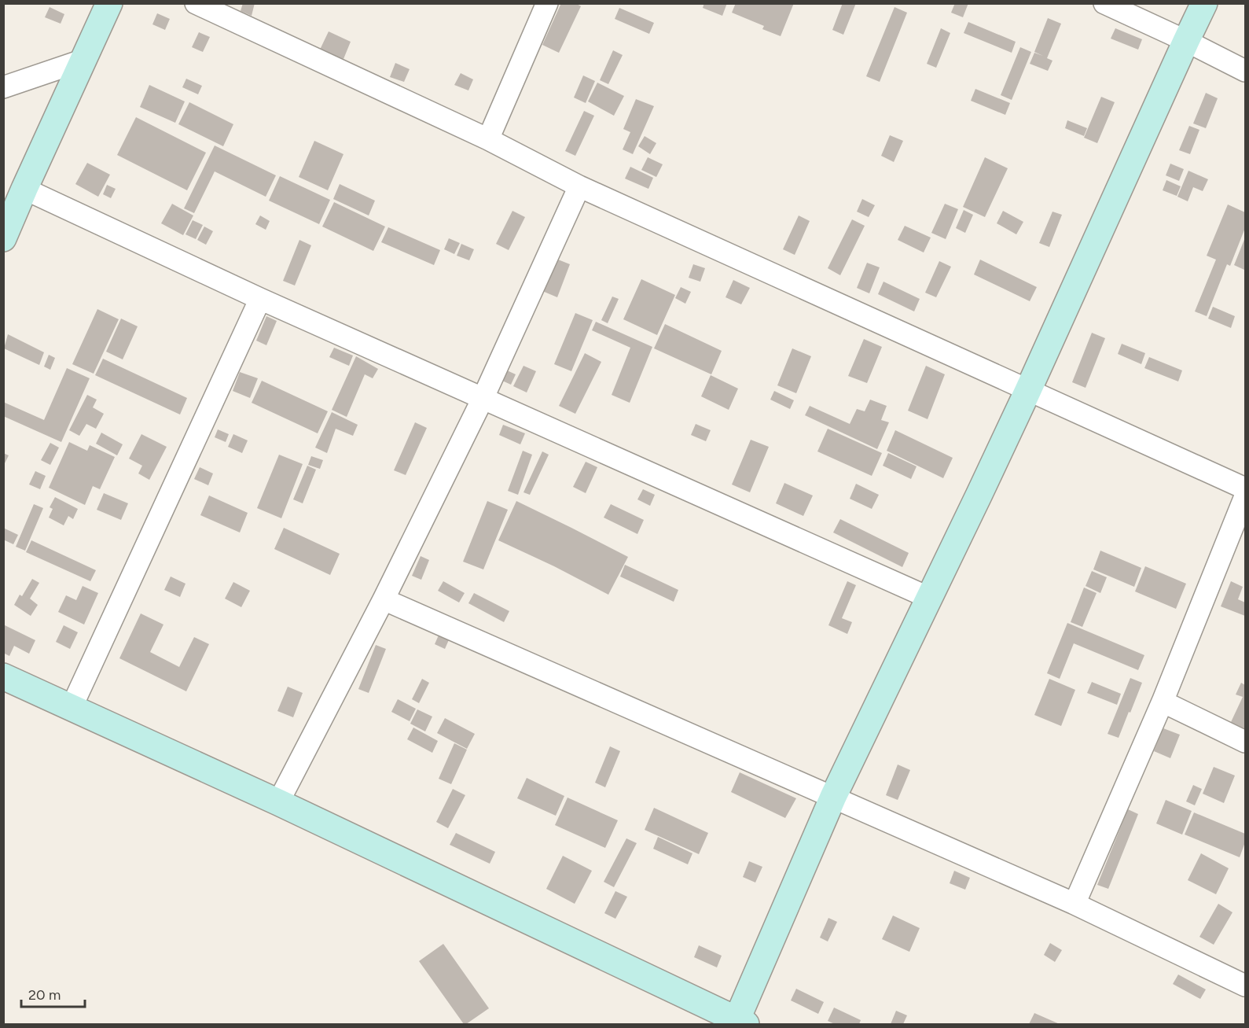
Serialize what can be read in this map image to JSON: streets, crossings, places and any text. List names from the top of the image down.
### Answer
{
  "scale_bar": "20 m"
}
